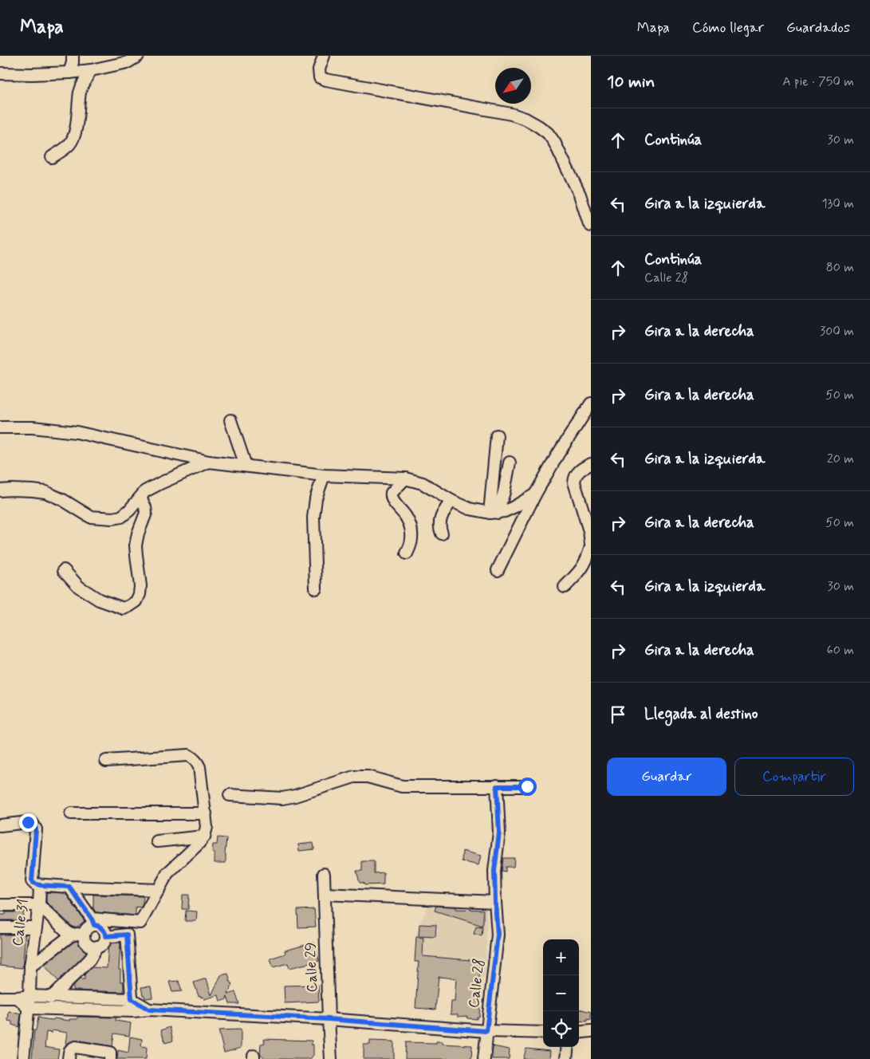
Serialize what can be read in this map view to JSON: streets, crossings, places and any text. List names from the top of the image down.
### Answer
{
  "streets": {
    "street": ["Calle 31", "Calle 29", "Calle 28"]
  },
  "north": "bottom left",
  "page": {
    "header": "Mapa",
    "nav": ["Mapa", "Cómo llegar", "Guardados"],
    "heading": ["10 min", "A pie · 750 m"],
    "list": [
      ["Continúa", "30 m"],
      ["Gira a la izquierda", "130 m"],
      ["Continúa", "Calle 28", "80 m"],
      ["Gira a la derecha", "300 m"],
      ["Gira a la derecha", "50 m"],
      ["Gira a la izquierda", "20 m"],
      ["Gira a la derecha", "50 m"],
      ["Gira a la izquierda", "30 m"],
      ["Gira a la derecha", "60 m"],
      "Llegada al destino"
    ],
    "buttons": ["Guardar", "Compartir"],
    "map_buttons": ["+", "−"]
  }
}
